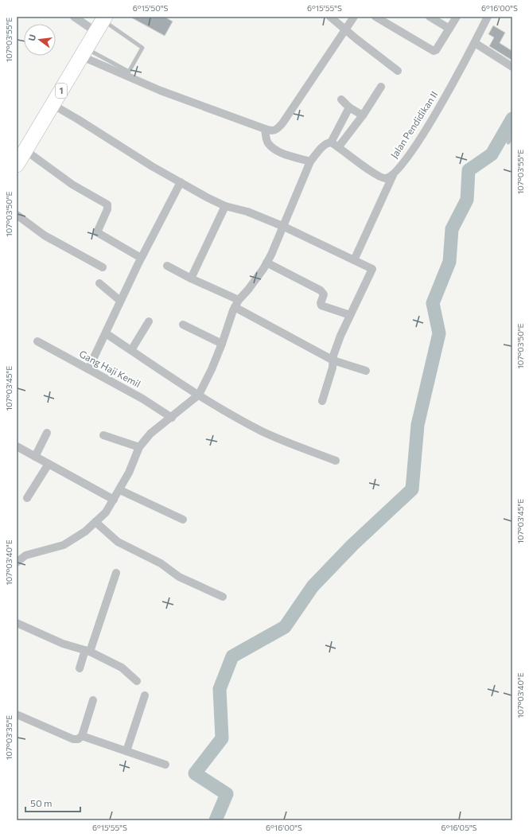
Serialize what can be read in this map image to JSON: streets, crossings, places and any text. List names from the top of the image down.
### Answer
{
  "streets": {
    "highway": ["1"],
    "street": ["Jalan Pendidikan II", "Gang Haji Kemil"]
  },
  "scale_bar": "50 m",
  "north": "left",
  "coordinates": [
    "6°15'50\"S",
    "6°15'55\"S",
    "6°16'00\"S",
    "107°03'55\"E",
    "107°03'50\"E",
    "107°03'45\"E",
    "107°03'40\"E",
    "107°03'35\"E",
    "6°16'05\"S"
  ]
}
